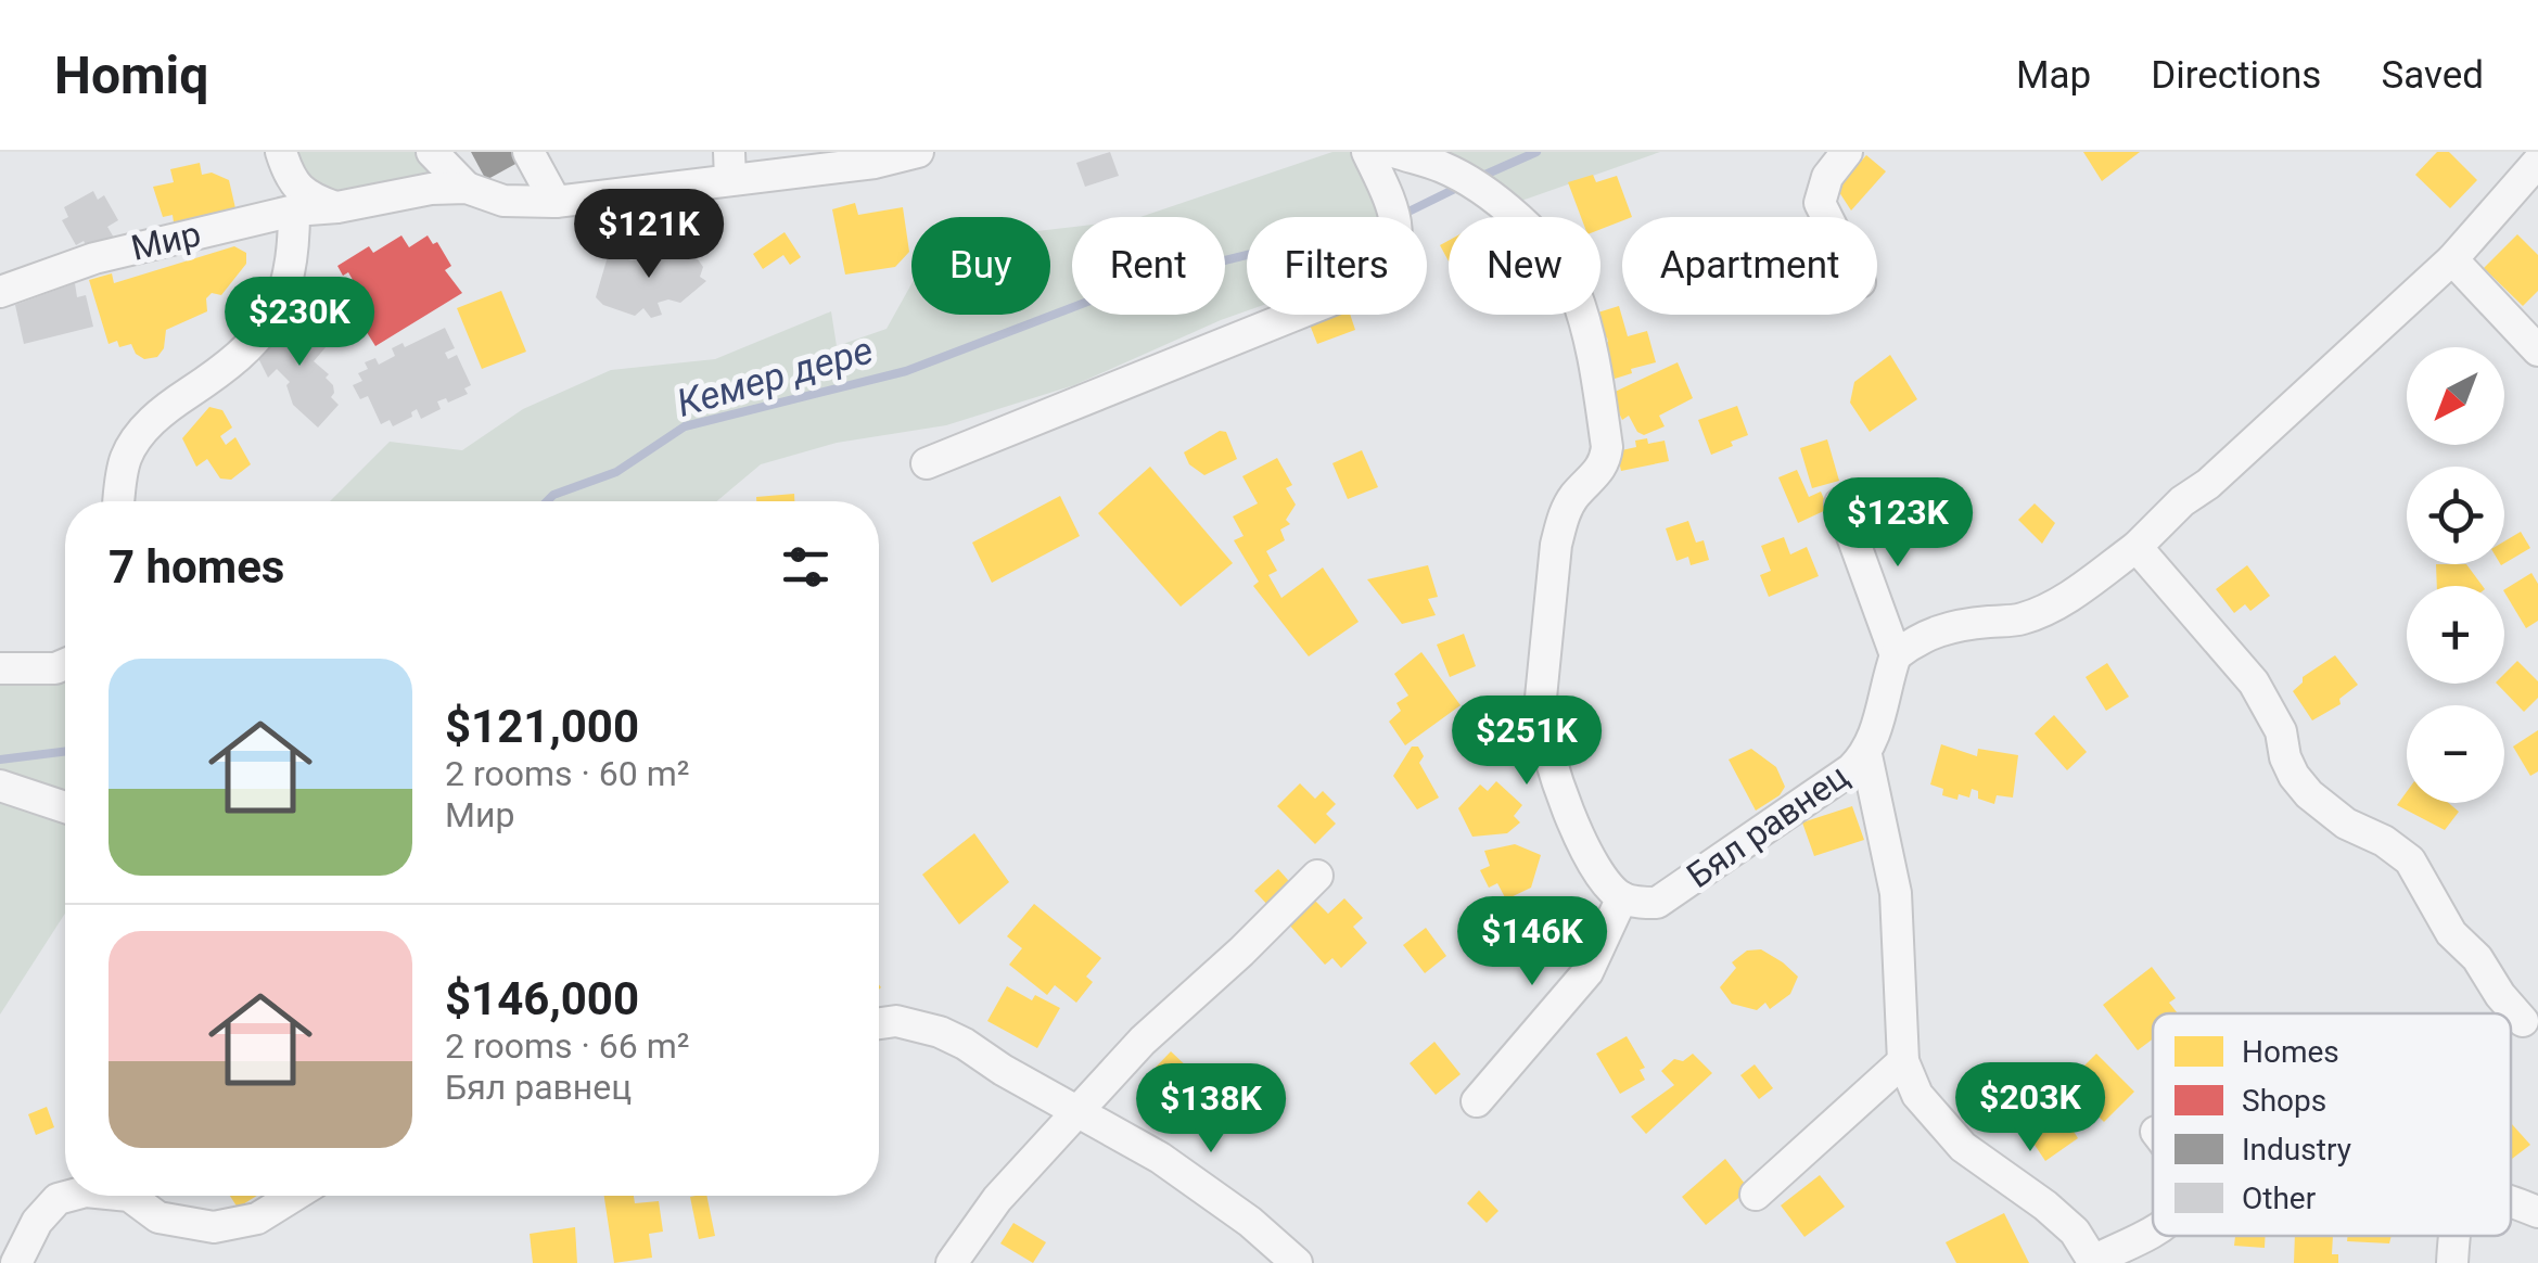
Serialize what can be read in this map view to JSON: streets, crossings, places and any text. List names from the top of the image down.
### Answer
{
  "streets": {
    "street": ["Мир", "Бял равнец"]
  },
  "water": ["Кемер дере"],
  "legend": [
    "Homes",
    "Shops",
    "Industry",
    "Other"
  ],
  "north": "bottom left",
  "page": {
    "header": "Homiq",
    "nav": ["Map", "Directions", "Saved"],
    "price": [
      "$121K",
      "$230K",
      "$123K",
      "$251K",
      "$146K",
      "$203K",
      "$138K"
    ],
    "chip": [
      "Buy",
      "Rent",
      "Filters",
      "New",
      "Apartment"
    ],
    "map_buttons": ["+", "−"],
    "heading": "7 homes",
    "list": [
      {
        "name": "$121,000",
        "note": "2 rooms · 60 m² · Мир"
      },
      {
        "name": "$146,000",
        "note": "2 rooms · 66 m² · Бял равнец"
      }
    ]
  }
}
